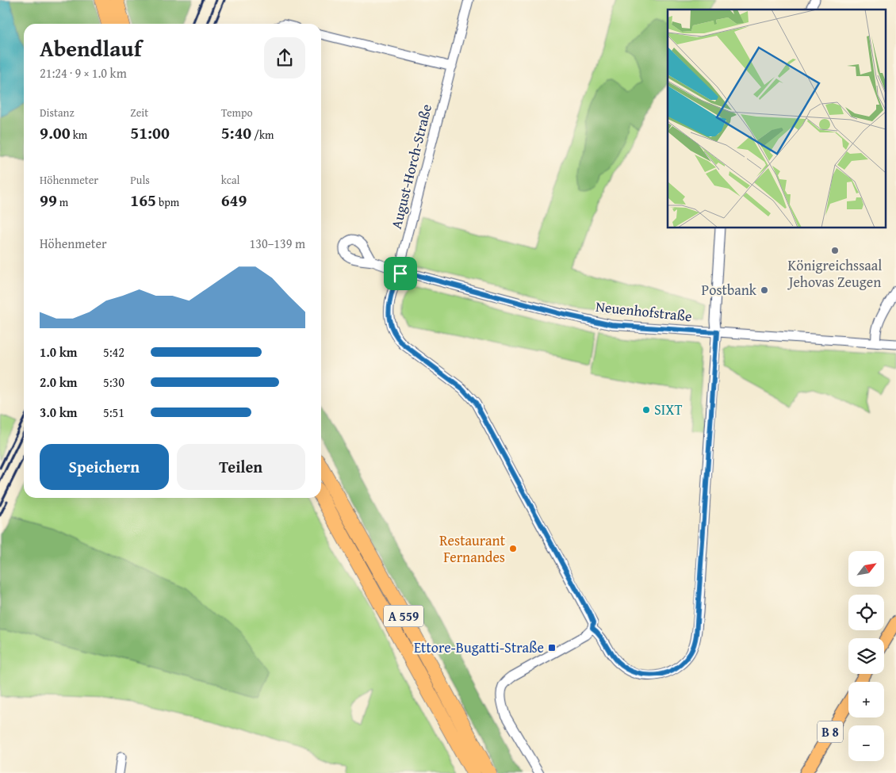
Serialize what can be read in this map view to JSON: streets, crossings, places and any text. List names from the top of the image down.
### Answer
{
  "streets": {
    "highway": ["A 559"],
    "main road": ["B 8"],
    "street": ["August-Horch-Straße", "Neuenhofstraße"]
  },
  "crossings": [
    ["August-Horch-Straße", "Neuenhofstraße"]
  ],
  "places": {
    "other": [
      "Königreichssaal Jehovas Zeugen",
      "Postbank",
      "SIXT",
      "Restaurant Fernandes"
    ],
    "transit": ["Ettore-Bugatti-Straße"]
  },
  "north": "top right",
  "page": {
    "heading": ["Abendlauf", "21:24 · 9 × 1.0 km"],
    "stats": [
      ["Distanz", "9.00 km"],
      ["Zeit", "51:00"],
      ["Tempo", "5:40 /km"],
      ["Höhenmeter", "99 m"],
      ["Puls", "165 bpm"],
      ["kcal", "649"]
    ],
    "chart": ["Höhenmeter", "130–139 m"],
    "list": [
      {
        "name": "1.0 km",
        "note": "5:42"
      },
      {
        "name": "2.0 km",
        "note": "5:30"
      },
      {
        "name": "3.0 km",
        "note": "5:51"
      }
    ],
    "buttons": ["Speichern", "Teilen"],
    "map_buttons": ["+", "−"]
  }
}
